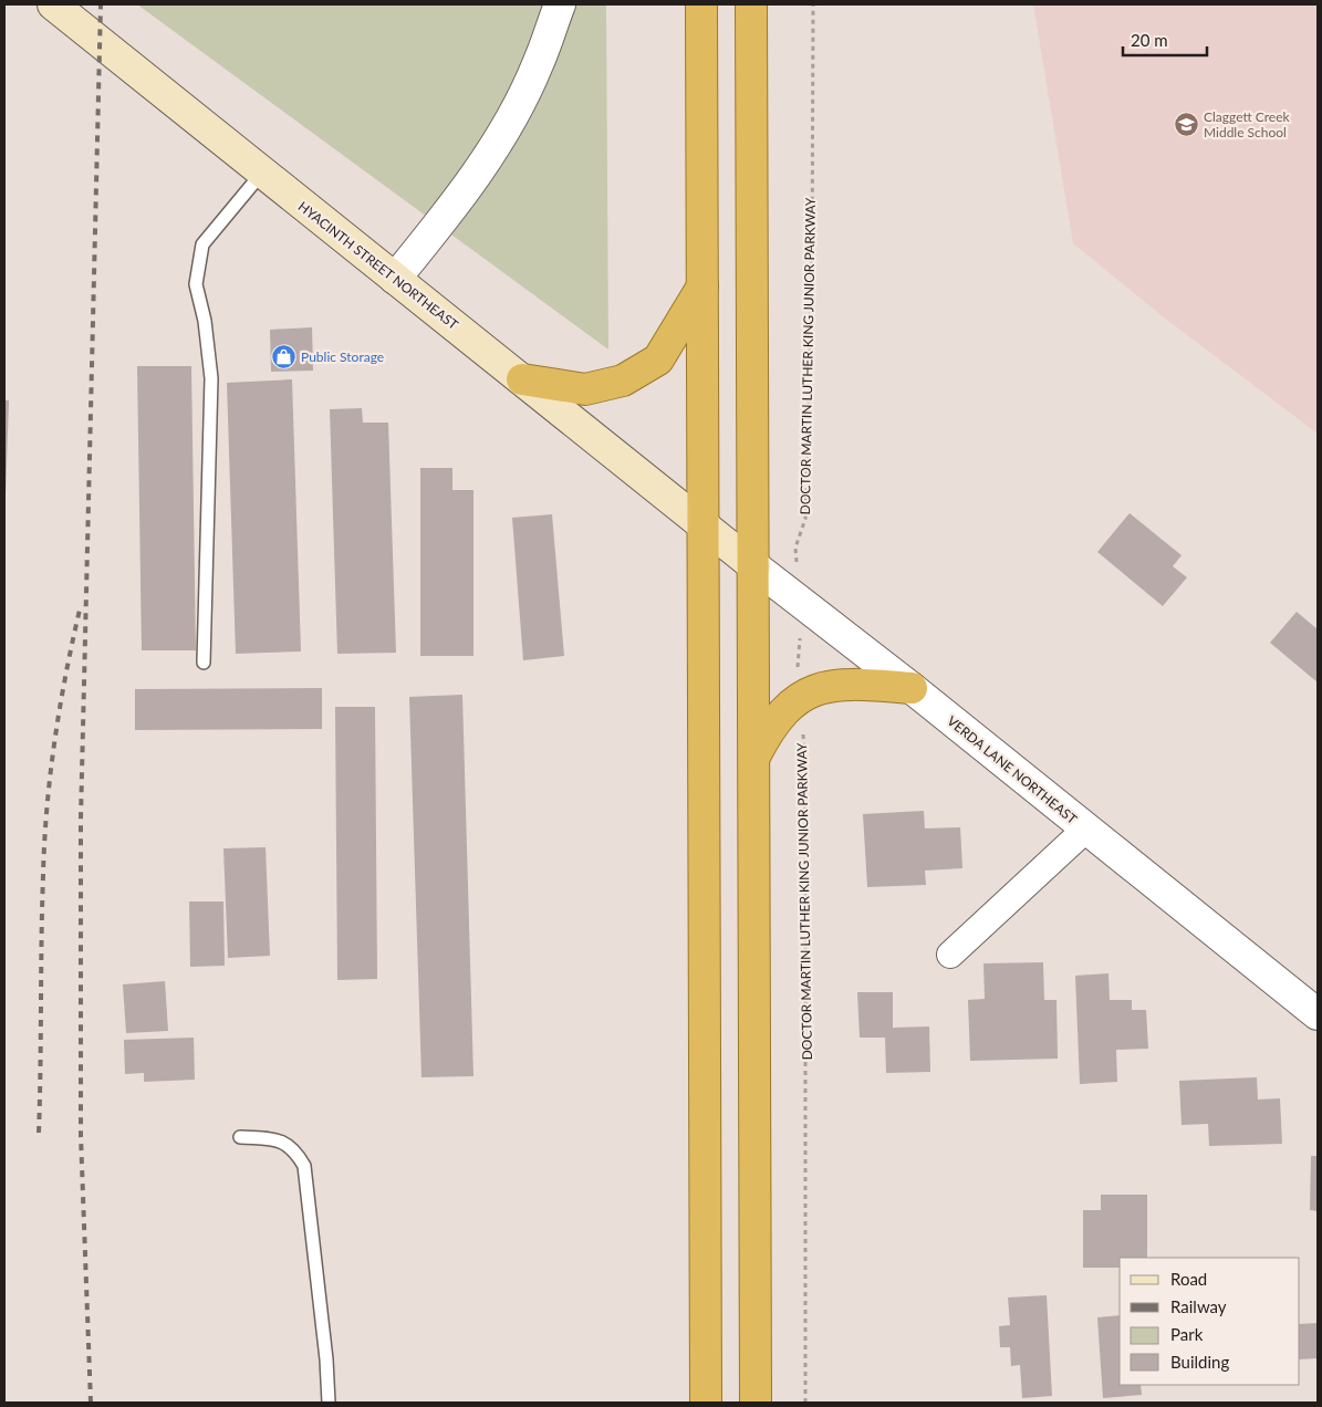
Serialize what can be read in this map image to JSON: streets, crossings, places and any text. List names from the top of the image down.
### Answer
{
  "streets": {
    "main road": ["HYACINTH STREET NORTHEAST", "VERDA LANE NORTHEAST"],
    "path": ["DOCTOR MARTIN LUTHER KING JUNIOR PARKWAY"]
  },
  "crossings": [
    ["HYACINTH STREET NORTHEAST", "VERDA LANE NORTHEAST"],
    ["DOCTOR MARTIN LUTHER KING JUNIOR PARKWAY", "VERDA LANE NORTHEAST"]
  ],
  "places": {
    "school or university": ["Claggett Creek Middle School"],
    "shop": ["Public Storage"]
  },
  "legend": [
    "Road",
    "Railway",
    "Park",
    "Building"
  ],
  "scale_bar": "20 m"
}
